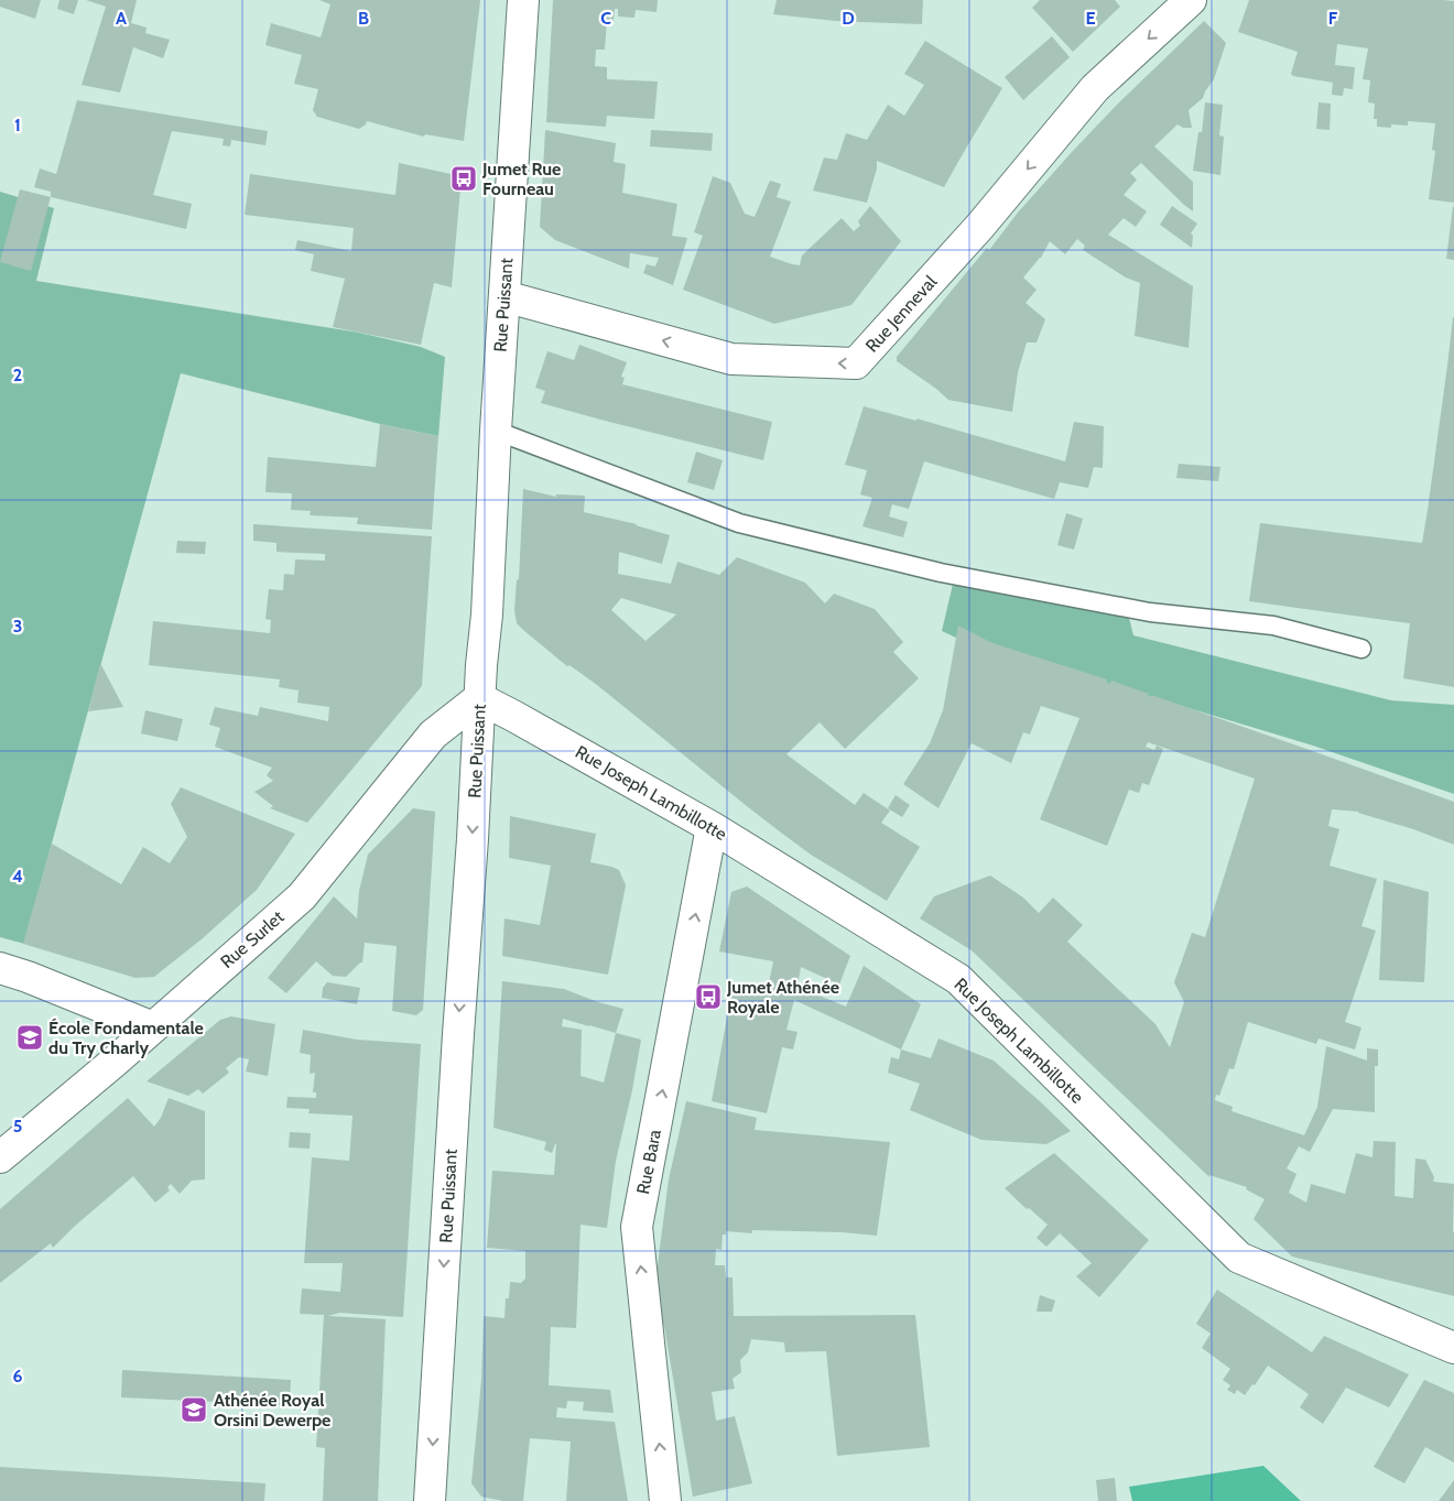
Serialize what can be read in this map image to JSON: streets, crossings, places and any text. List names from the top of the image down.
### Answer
{
  "streets": {
    "street": [
      "Rue Puissant",
      "Rue Jenneval",
      "Rue Joseph Lambillotte",
      "Rue Surlet",
      "Rue Bara"
    ]
  },
  "crossings": [
    ["Rue Puissant", "Rue Jenneval"],
    ["Rue Puissant", "Rue Joseph Lambillotte"],
    ["Rue Puissant", "Rue Surlet"],
    ["Rue Joseph Lambillotte", "Rue Surlet"],
    ["Rue Joseph Lambillotte", "Rue Bara"]
  ],
  "one_way": ["Rue Puissant", "Rue Jenneval", "Rue Bara"],
  "places": {
    "bus stop": ["Jumet Rue Fourneau", "Jumet Athénée Royale"],
    "school or university": ["École Fondamentale du Try Charly", "Athénée Royal Orsini Dewerpe"]
  },
  "grid": {
    "columns": [
      "A",
      "B",
      "C",
      "D",
      "E",
      "F"
    ],
    "rows": [
      "1",
      "2",
      "3",
      "4",
      "5",
      "6"
    ]
  }
}
